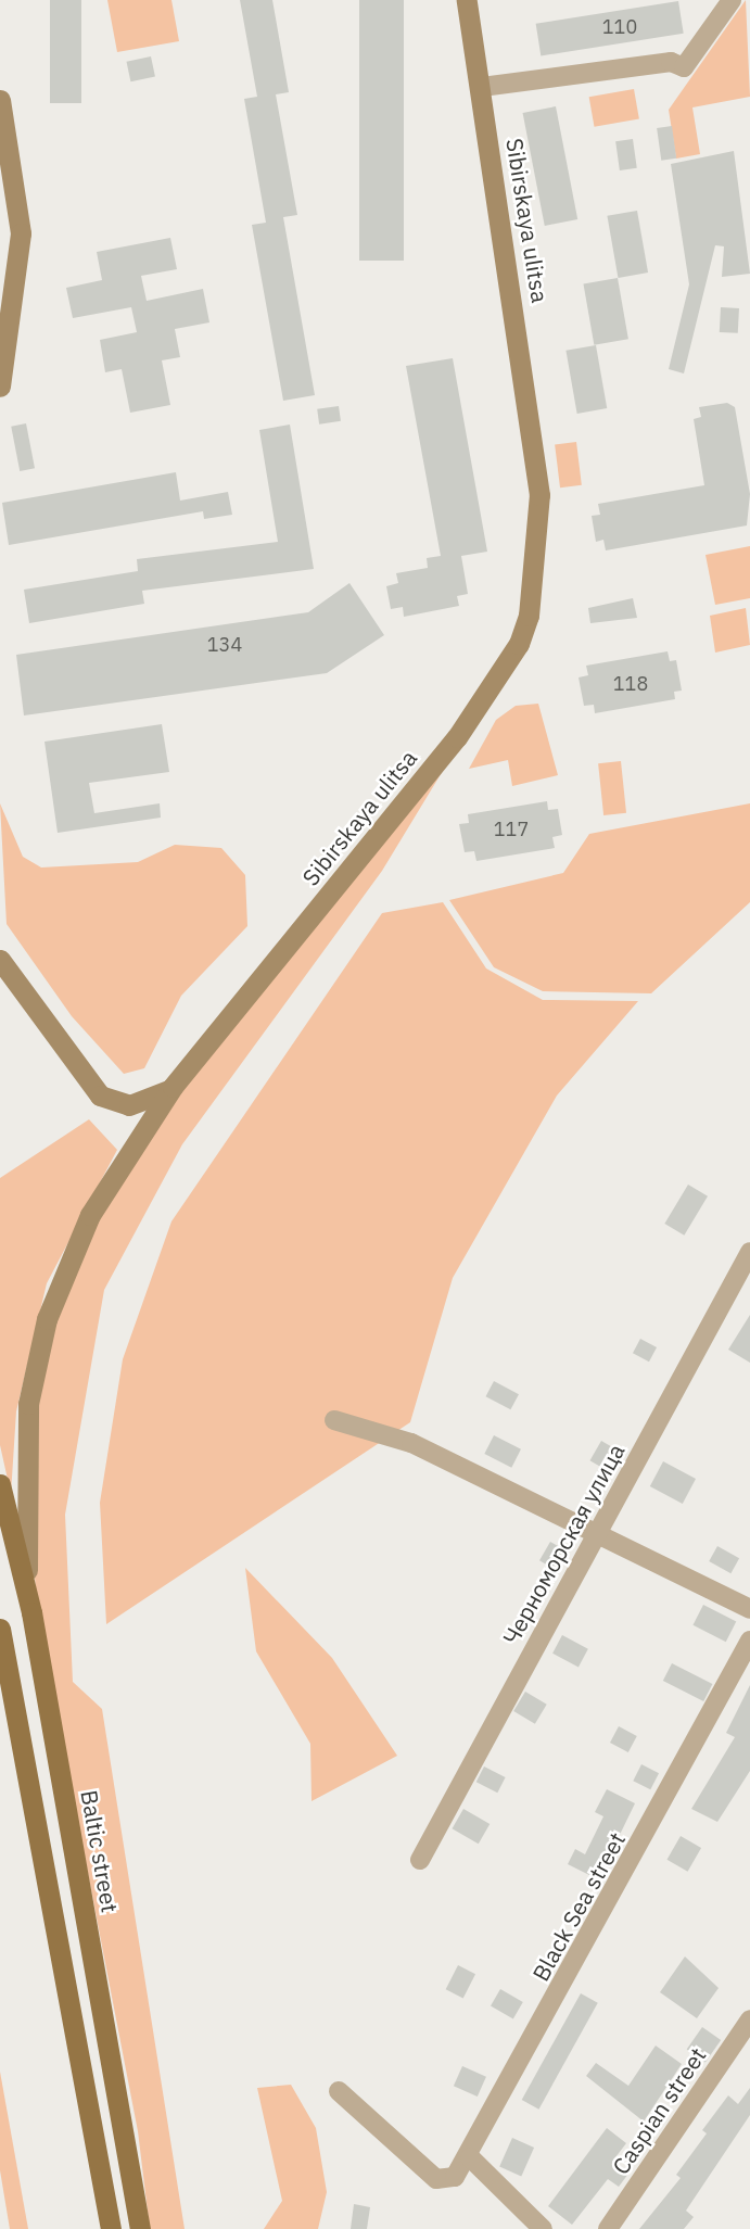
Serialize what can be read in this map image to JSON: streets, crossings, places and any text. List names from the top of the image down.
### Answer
{
  "streets": {
    "main road": ["Sibirskaya ulitsa", "Baltic street"],
    "street": ["Черноморская улица", "Black Sea street", "Caspian street"]
  },
  "crossings": [
    ["Sibirskaya ulitsa", "Baltic street"]
  ],
  "house_numbers": [
    "110",
    "134",
    "118",
    "117"
  ]
}
